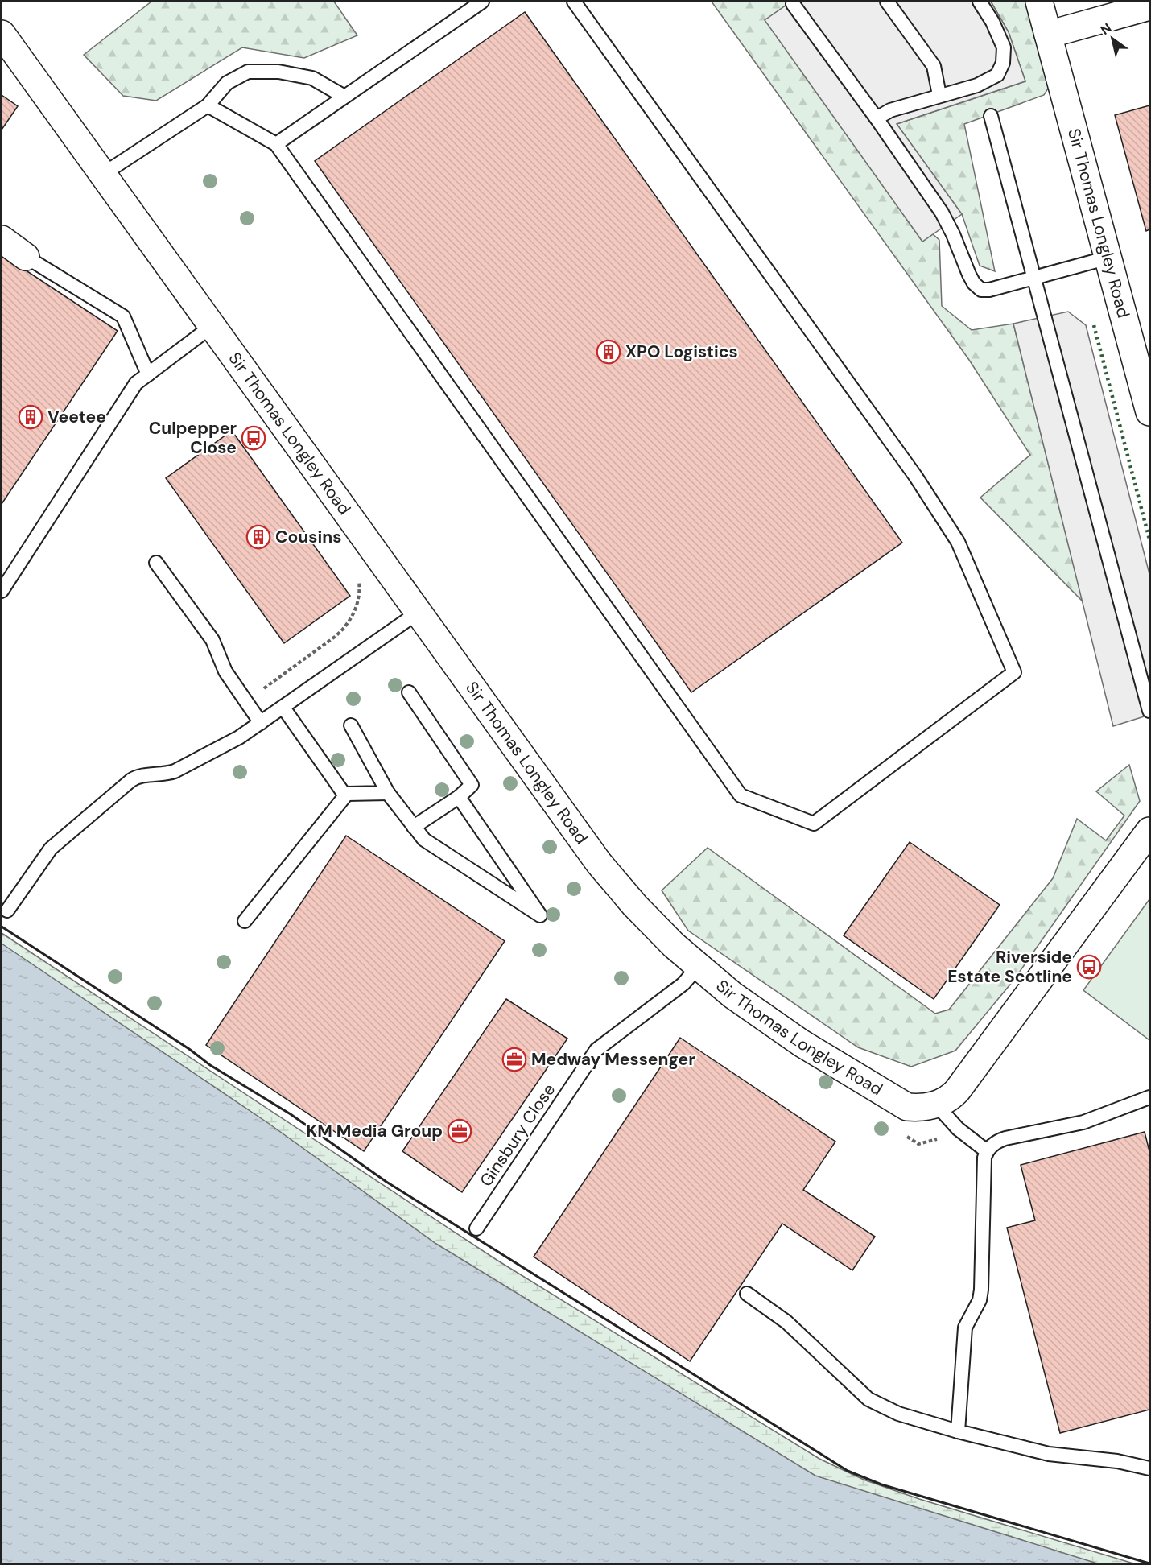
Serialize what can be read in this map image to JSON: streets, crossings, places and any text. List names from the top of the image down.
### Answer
{
  "streets": {
    "street": ["Sir Thomas Longley Road"],
    "lane": ["Ginsbury Close"]
  },
  "crossings": [
    ["Sir Thomas Longley Road", "Ginsbury Close"]
  ],
  "places": {
    "building": ["XPO Logistics", "Veetee", "Cousins"],
    "bus stop": ["Culpepper Close", "Riverside Estate Scotline"],
    "office": ["Medway Messenger", "KM Media Group"]
  },
  "north": "top left"
}
